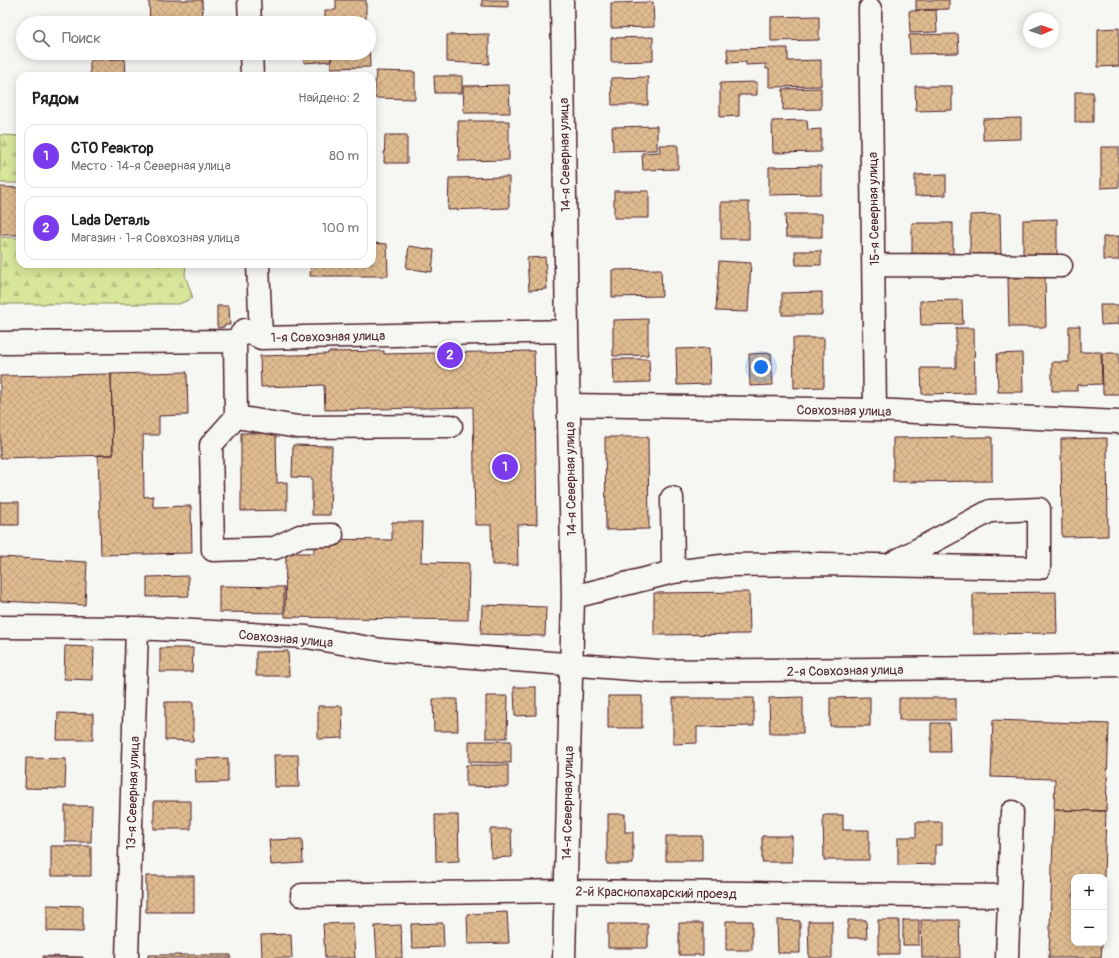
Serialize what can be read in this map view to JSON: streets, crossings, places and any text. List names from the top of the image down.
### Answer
{
  "streets": {
    "street": [
      "14-я Северная улица",
      "15-я Северная улица",
      "1-я Совхозная улица",
      "Совхозная улица",
      "2-я Совхозная улица",
      "13-я Северная улица",
      "2-й Краснопахарский проезд"
    ]
  },
  "crossings": [
    ["14-я Северная улица", "1-я Совхозная улица"],
    ["14-я Северная улица", "Совхозная улица"],
    ["14-я Северная улица", "2-я Совхозная улица"],
    ["14-я Северная улица", "2-й Краснопахарский проезд"],
    ["15-я Северная улица", "Совхозная улица"],
    ["Совхозная улица", "2-я Совхозная улица"],
    ["Совхозная улица", "13-я Северная улица"]
  ],
  "north": "right",
  "page": {
    "search": "Поиск",
    "heading": ["Рядом", "Найдено: 2"],
    "list": [
      {
        "mark": "1",
        "name": "СТО Реактор",
        "note": "Место · 14-я Северная улица",
        "value": "80 m"
      },
      {
        "mark": "2",
        "name": "Lada Dеталь",
        "note": "Магазин · 1-я Совхозная улица",
        "value": "100 m"
      }
    ],
    "pins": ["2", "1"],
    "map_buttons": ["+", "−"]
  }
}
